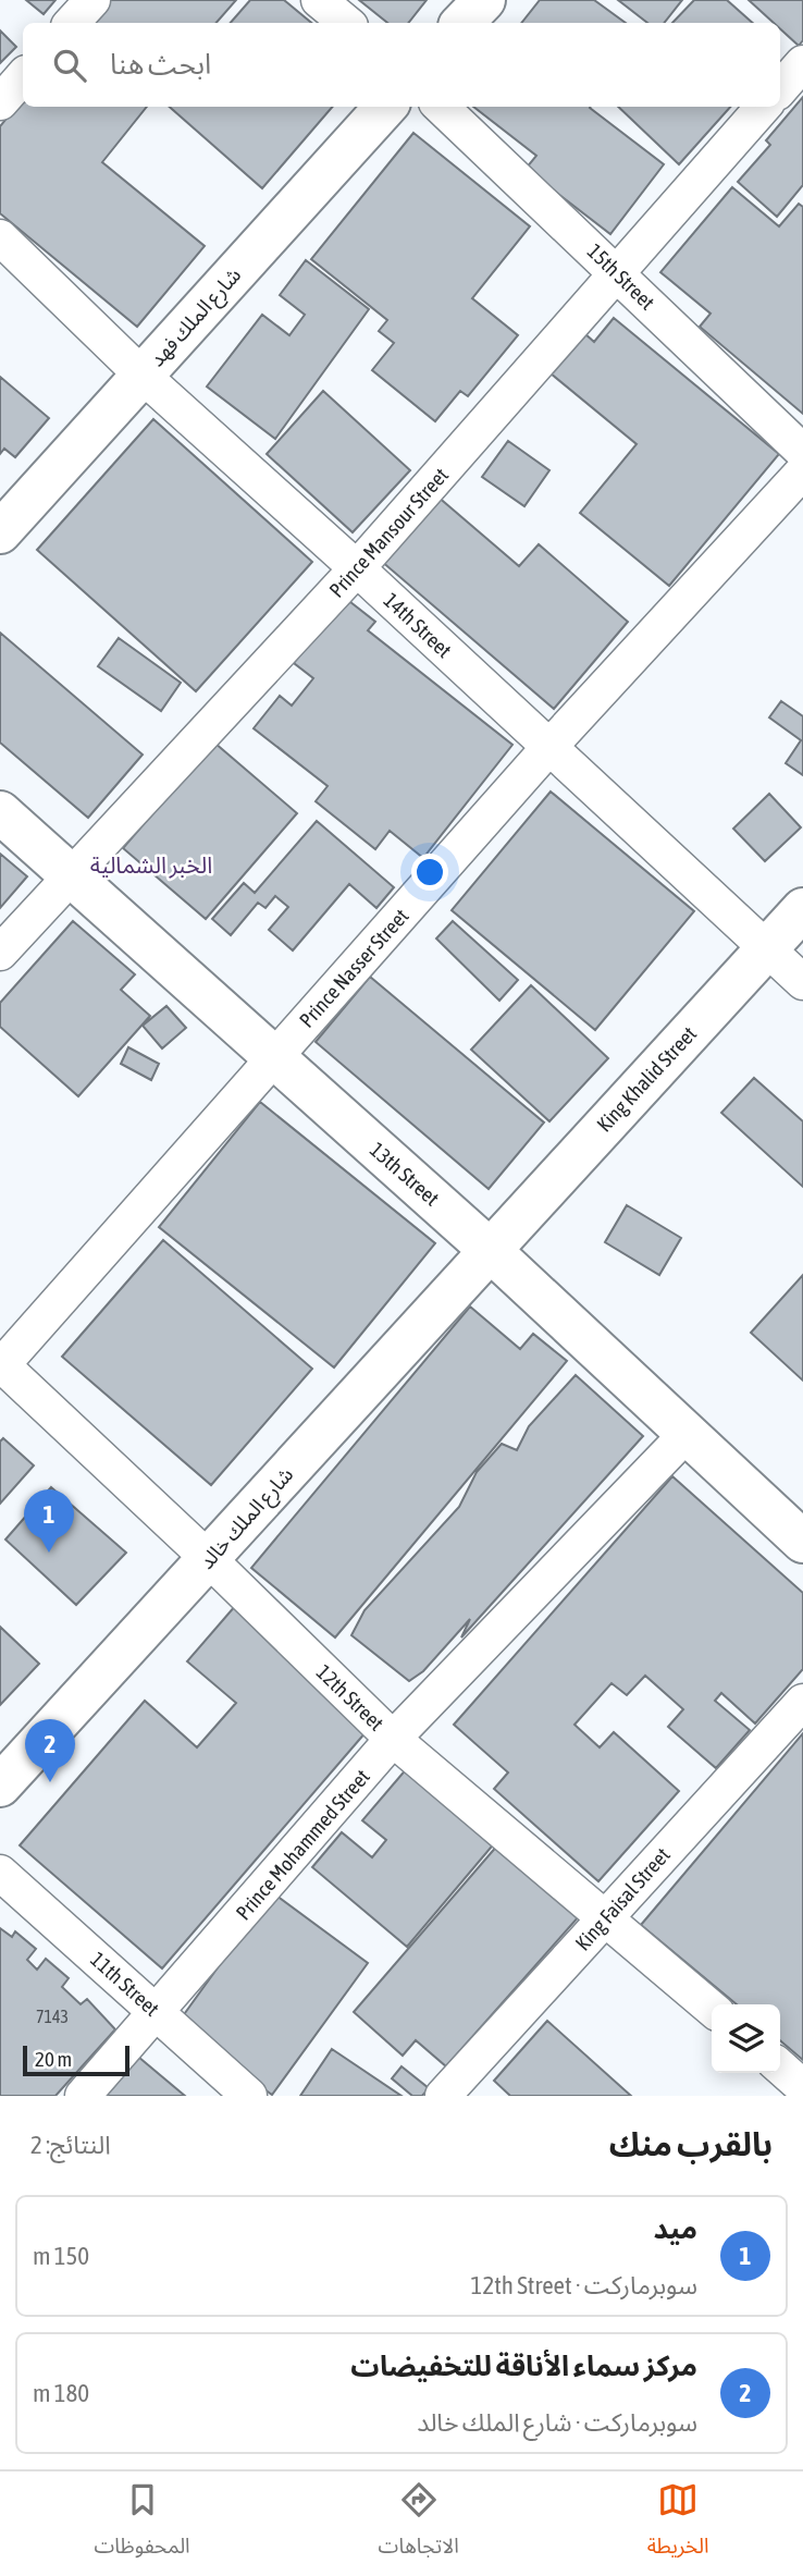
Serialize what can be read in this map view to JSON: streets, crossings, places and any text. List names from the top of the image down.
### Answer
{
  "streets": {
    "street": [
      "15th Street",
      "شارع الملك فهد",
      "Prince Mansour Street",
      "14th Street",
      "Prince Nasser Street",
      "King Khalid Street",
      "13th Street",
      "شارع الملك خالد",
      "12th Street",
      "Prince Mohammed Street",
      "King Faisal Street",
      "11th Street"
    ]
  },
  "crossings": [
    ["15th Street", "Prince Mansour Street"],
    ["شارع الملك فهد", "14th Street"],
    ["Prince Mansour Street", "14th Street"],
    ["Prince Mansour Street", "13th Street"],
    ["14th Street", "Prince Nasser Street"],
    ["14th Street", "King Khalid Street"],
    ["Prince Nasser Street", "13th Street"],
    ["Prince Nasser Street", "12th Street"],
    ["King Khalid Street", "13th Street"],
    ["King Khalid Street", "شارع الملك خالد"],
    ["13th Street", "شارع الملك خالد"],
    ["13th Street", "Prince Mohammed Street"],
    ["شارع الملك خالد", "12th Street"],
    ["12th Street", "Prince Mohammed Street"],
    ["12th Street", "King Faisal Street"],
    ["Prince Mohammed Street", "11th Street"]
  ],
  "districts": ["الخبر الشمالية"],
  "house_numbers": ["7143"],
  "scale_bar": "20 m",
  "page": {
    "search": "ابحث هنا",
    "pins": ["1", "2"],
    "scale": "20 m",
    "heading": ["بالقرب منك", "النتائج: 2"],
    "list": [
      {
        "mark": "1",
        "name": "ميد",
        "note": "سوبرماركت · 12th Street",
        "value": "150 m"
      },
      {
        "mark": "2",
        "name": "مركز سماء الأناقة للتخفيضات",
        "note": "سوبرماركت · شارع الملك خالد",
        "value": "180 m"
      }
    ],
    "nav": ["الخريطة", "الاتجاهات", "المحفوظات"]
  }
}
